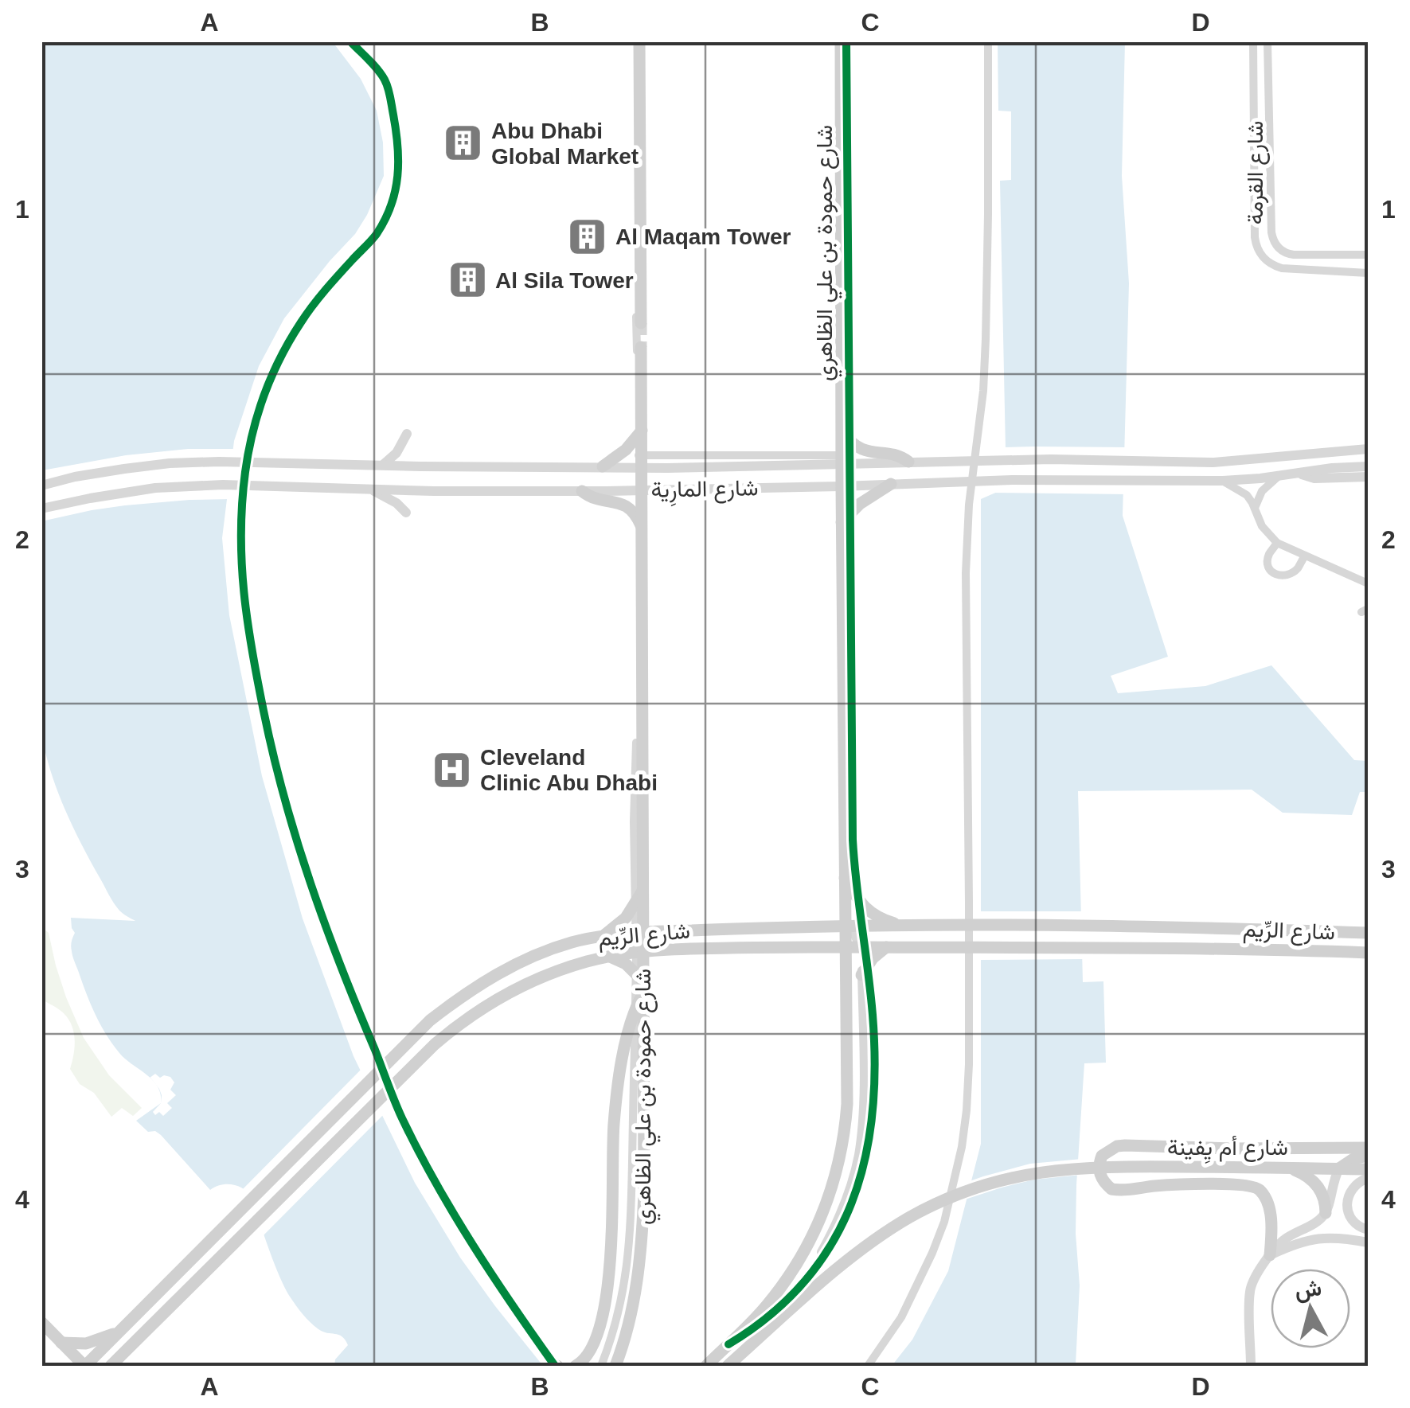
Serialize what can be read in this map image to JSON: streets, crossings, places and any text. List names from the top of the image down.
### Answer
{
  "streets": {
    "main road": ["شارع حمودة بن علي الظاهري", "شارع الرِّيم", "شارع أم يِفينة"],
    "street": ["شارع القرمة", "شارع المارِية"]
  },
  "crossings": [
    ["شارع حمودة بن علي الظاهري", "شارع المارِية"],
    ["شارع حمودة بن علي الظاهري", "شارع الرِّيم"]
  ],
  "places": {
    "building": ["Abu Dhabi Global Market", "Al Maqam Tower", "Al Sila Tower"],
    "hospital": ["Cleveland Clinic Abu Dhabi"]
  },
  "north": "top",
  "grid": {
    "columns": [
      "A",
      "B",
      "C",
      "D"
    ],
    "rows": [
      "1",
      "2",
      "3",
      "4"
    ]
  }
}
